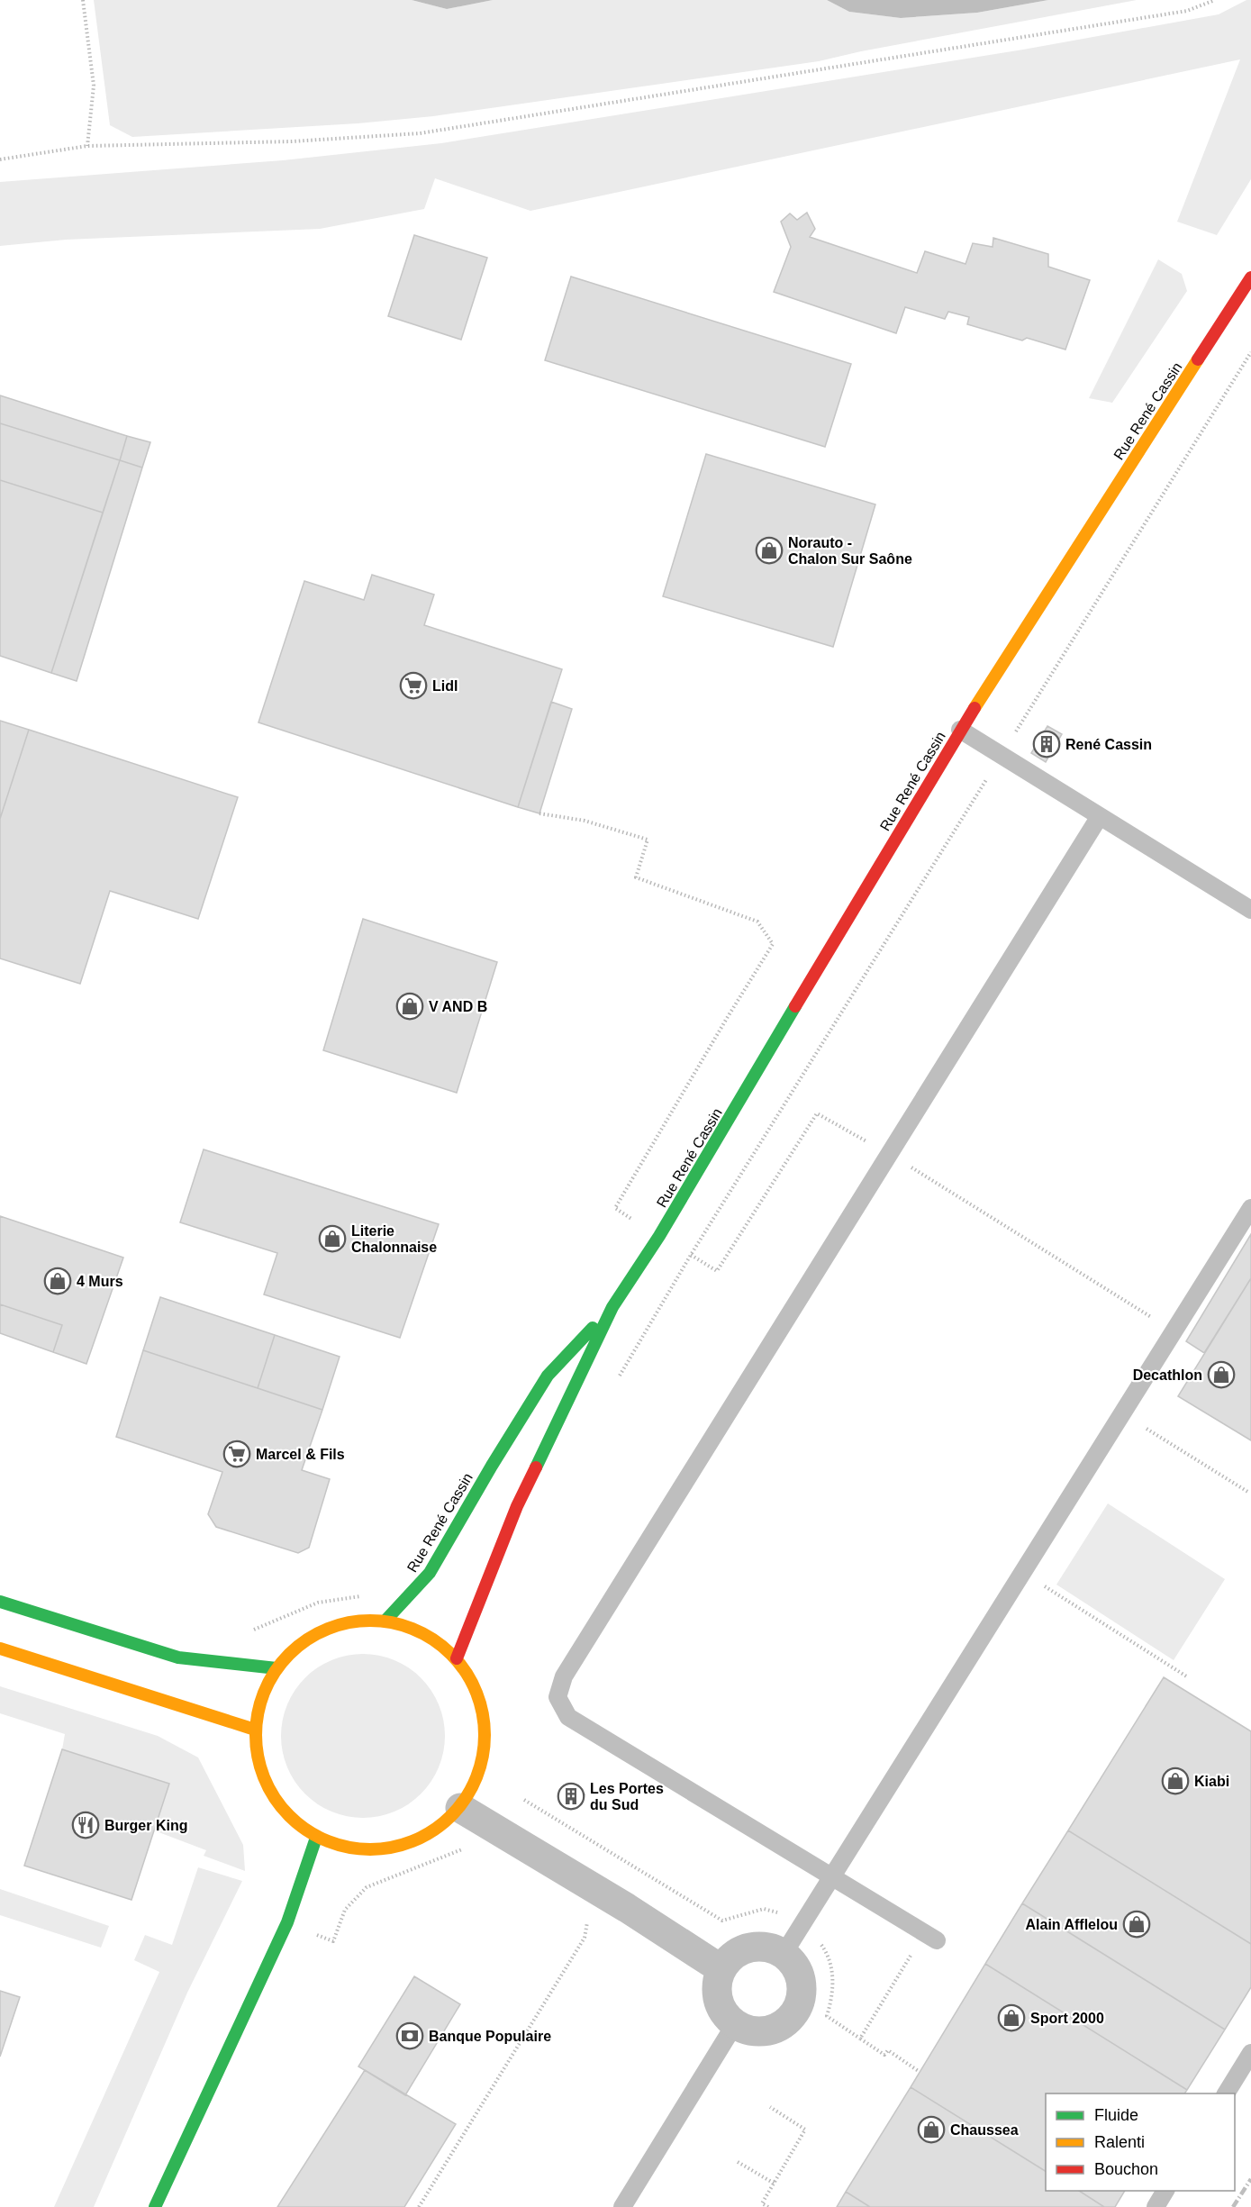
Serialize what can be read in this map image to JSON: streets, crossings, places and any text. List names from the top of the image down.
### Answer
{
  "streets": {
    "main road": ["Rue René Cassin"]
  },
  "places": {
    "shop": [
      "Norauto - Chalon Sur Saône",
      "V AND B",
      "Literie Chalonnaise",
      "4 Murs",
      "Decathlon",
      "Kiabi",
      "Alain Afflelou",
      "Sport 2000",
      "Chaussea"
    ],
    "supermarket": ["Lidl", "Marcel & Fils"],
    "building": ["René Cassin", "Les Portes du Sud"],
    "restaurant": ["Burger King"],
    "bank": ["Banque Populaire"]
  },
  "legend": ["Fluide", "Ralenti", "Bouchon"]
}
